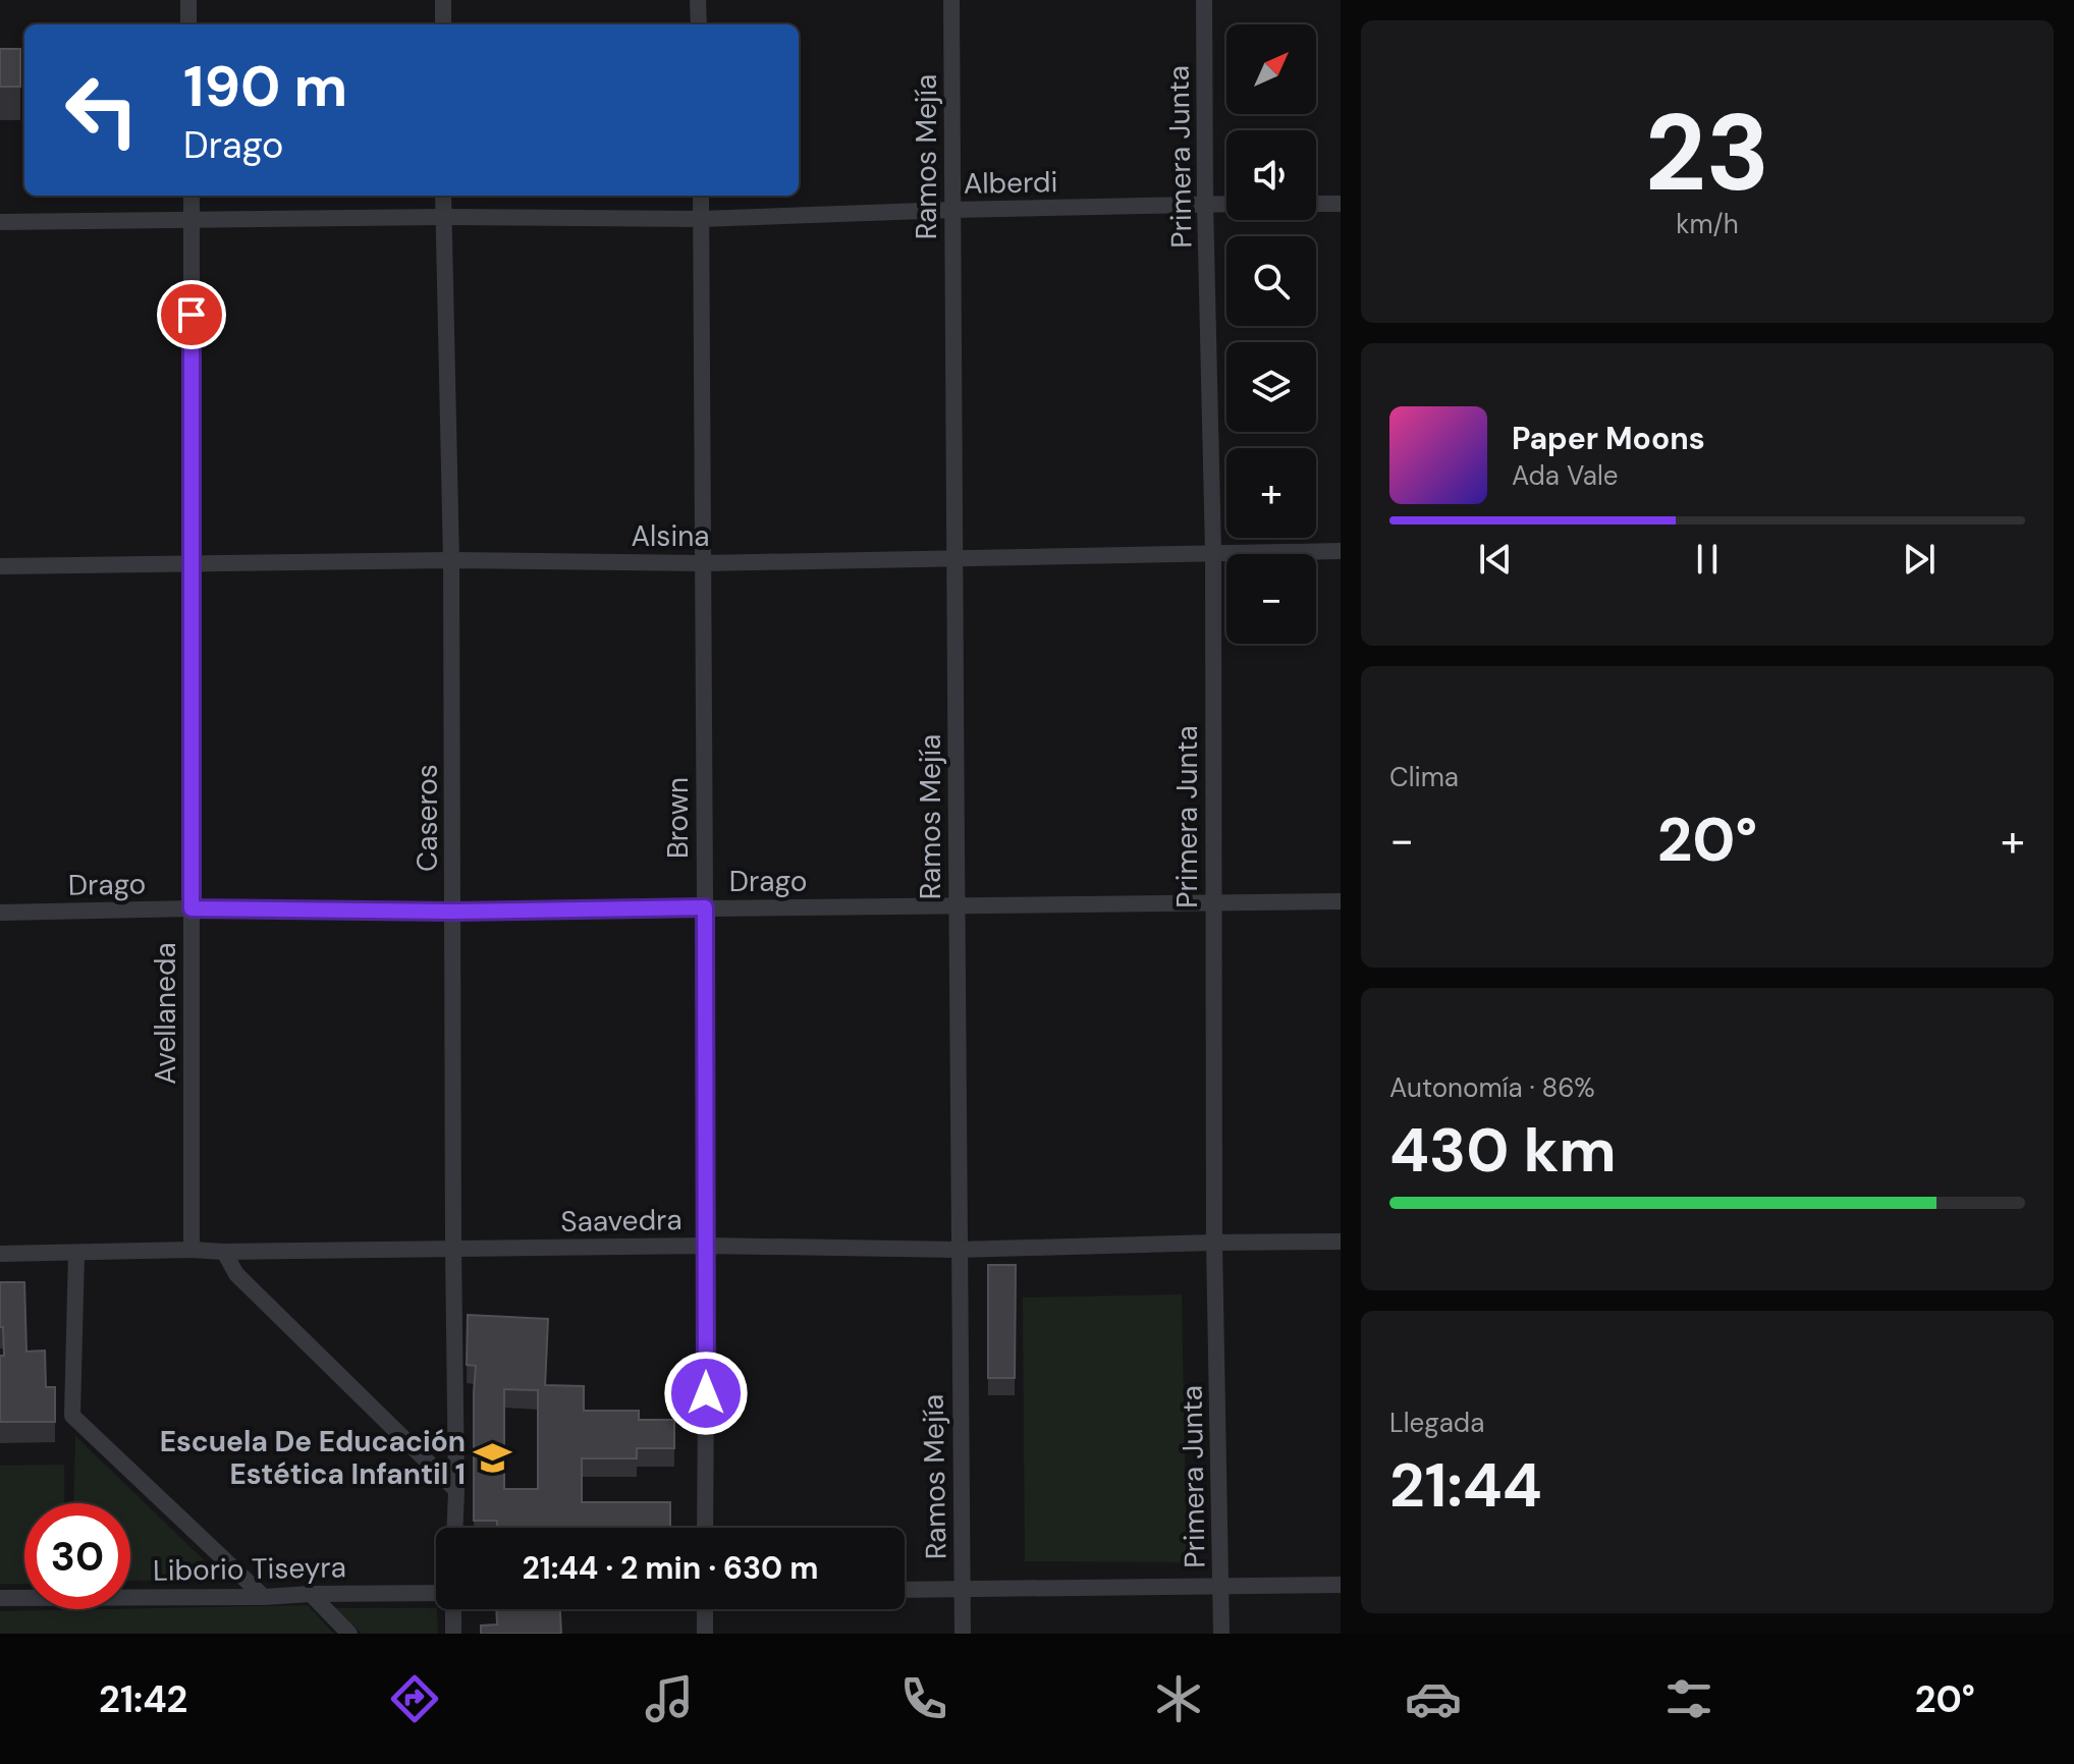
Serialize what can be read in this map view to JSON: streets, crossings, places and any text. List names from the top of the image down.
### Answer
{
  "streets": {
    "street": [
      "Ramos Mejía",
      "Primera Junta",
      "Alberdi",
      "Alsina",
      "Caseros",
      "Brown",
      "Drago",
      "Avellaneda",
      "Saavedra",
      "Liborio Tiseyra"
    ]
  },
  "crossings": [
    ["Ramos Mejía", "Alberdi"],
    ["Ramos Mejía", "Alsina"],
    ["Ramos Mejía", "Drago"],
    ["Ramos Mejía", "Saavedra"],
    ["Primera Junta", "Alberdi"],
    ["Primera Junta", "Alsina"],
    ["Primera Junta", "Drago"],
    ["Primera Junta", "Saavedra"],
    ["Alberdi", "Caseros"],
    ["Alberdi", "Brown"],
    ["Alberdi", "Avellaneda"],
    ["Alsina", "Caseros"],
    ["Alsina", "Brown"],
    ["Alsina", "Avellaneda"],
    ["Caseros", "Drago"],
    ["Caseros", "Saavedra"],
    ["Brown", "Drago"],
    ["Brown", "Saavedra"],
    ["Drago", "Avellaneda"],
    ["Avellaneda", "Saavedra"]
  ],
  "places": {
    "school or university": ["Escuela De Educación Estética Infantil 1"]
  },
  "north": "top right",
  "page": {
    "tile": [
      ["23", "km/h"],
      "Clima",
      ["Autonomía · 86%", "430 km"],
      ["Llegada", "21:44"]
    ],
    "map_buttons": ["+", "−"],
    "turn": ["190 m", "Drago"],
    "song": ["Paper Moons", "Ada Vale"],
    "heat": ["−", "20°", "+"],
    "limit": "30",
    "trip": "21:44 · 2 min · 630 m",
    "tabs": ["21:42", "20°"]
  }
}
